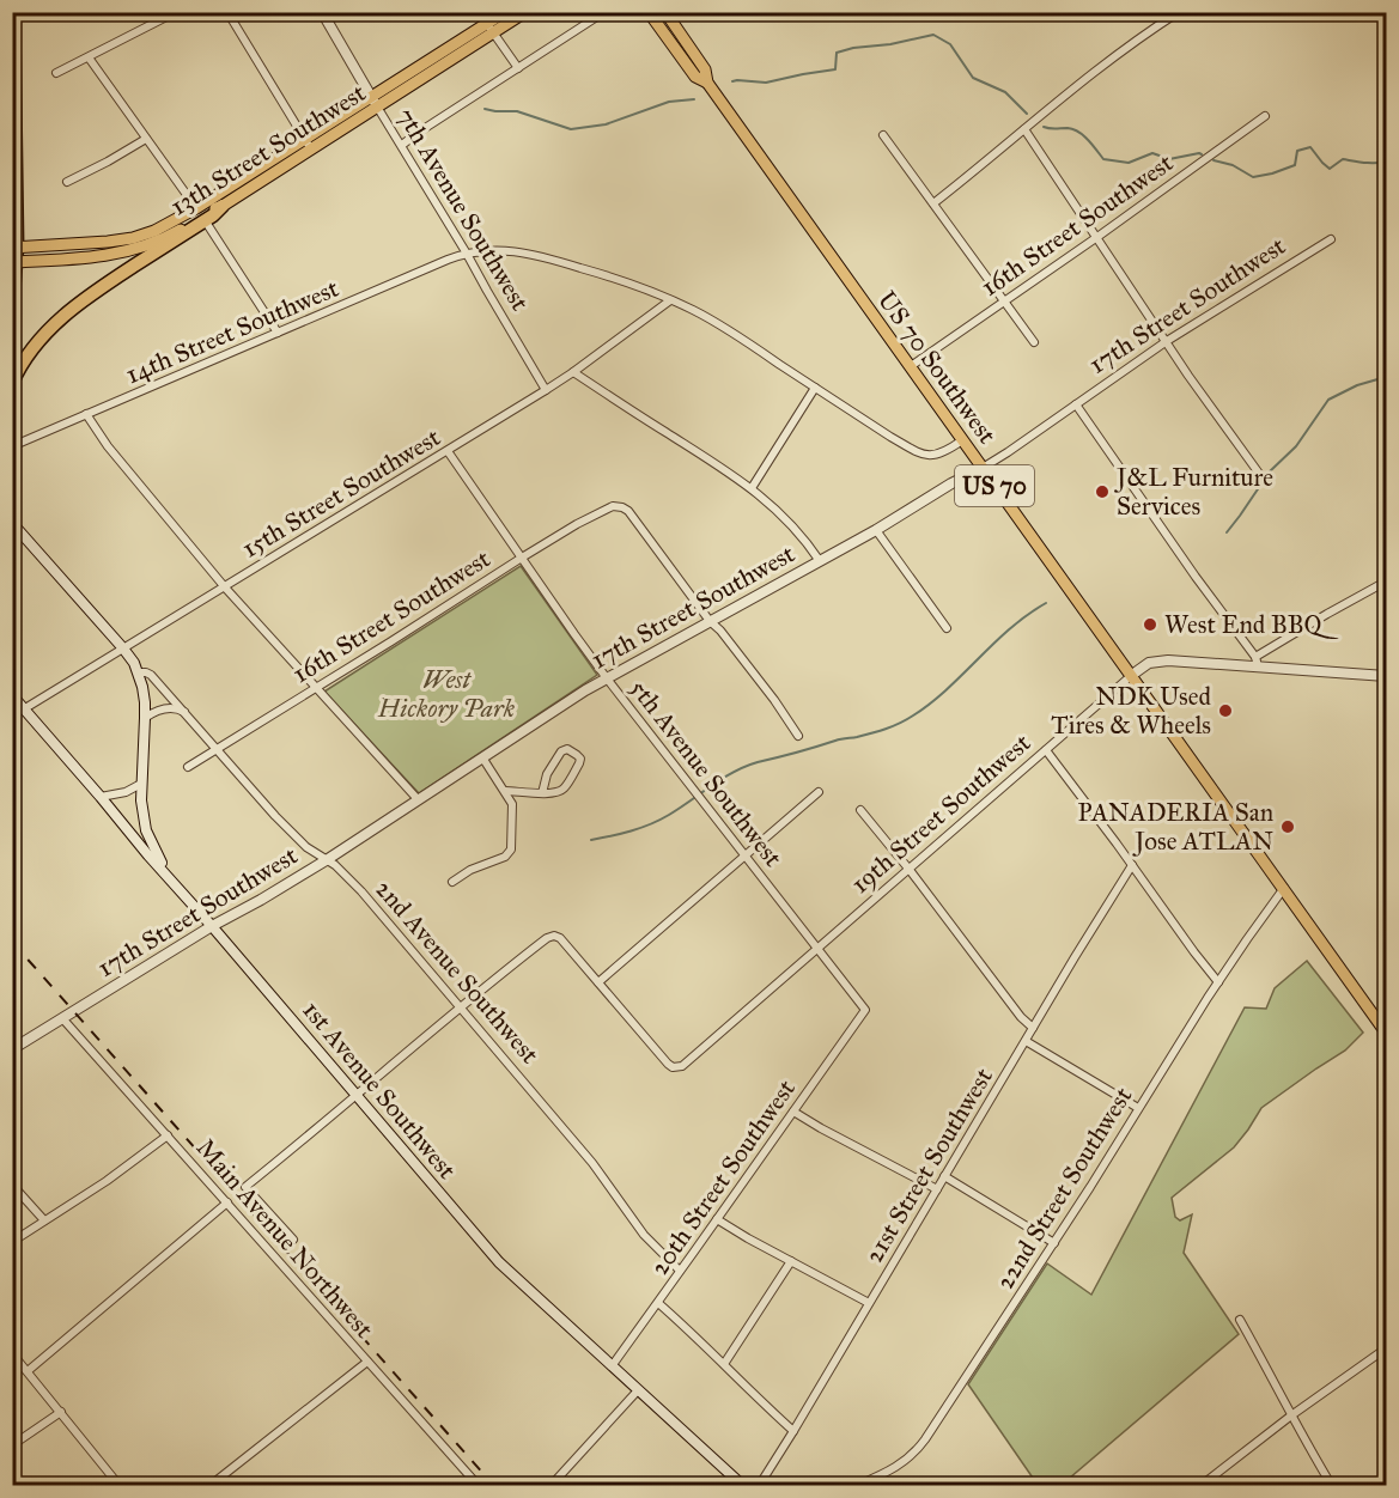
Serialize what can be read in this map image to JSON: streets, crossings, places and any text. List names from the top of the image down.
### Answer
{
  "streets": {
    "main road": [
      "13th Street Southwest",
      "US 70 Southwest",
      "US 70",
      "2nd Avenue Southwest",
      "1st Avenue Southwest"
    ],
    "street": [
      "7th Avenue Southwest",
      "16th Street Southwest",
      "17th Street Southwest",
      "14th Street Southwest",
      "15th Street Southwest",
      "5th Avenue Southwest",
      "19th Street Southwest",
      "21st Street Southwest",
      "20th Street Southwest",
      "22nd Street Southwest",
      "Main Avenue Northwest"
    ]
  },
  "crossings": [
    ["13th Street Southwest", "7th Avenue Southwest"],
    ["7th Avenue Southwest", "14th Street Southwest"],
    ["7th Avenue Southwest", "15th Street Southwest"],
    ["16th Street Southwest", "17th Street Southwest"],
    ["16th Street Southwest", "US 70 Southwest"],
    ["16th Street Southwest", "5th Avenue Southwest"],
    ["16th Street Southwest", "2nd Avenue Southwest"],
    ["17th Street Southwest", "US 70 Southwest"],
    ["17th Street Southwest", "5th Avenue Southwest"],
    ["17th Street Southwest", "2nd Avenue Southwest"],
    ["17th Street Southwest", "1st Avenue Southwest"],
    ["17th Street Southwest", "Main Avenue Northwest"],
    ["14th Street Southwest", "US 70 Southwest"],
    ["14th Street Southwest", "15th Street Southwest"],
    ["US 70 Southwest", "US 70"],
    ["US 70 Southwest", "19th Street Southwest"],
    ["US 70 Southwest", "22nd Street Southwest"],
    ["US 70", "22nd Street Southwest"],
    ["15th Street Southwest", "5th Avenue Southwest"],
    ["15th Street Southwest", "2nd Avenue Southwest"],
    ["15th Street Southwest", "1st Avenue Southwest"],
    ["5th Avenue Southwest", "19th Street Southwest"],
    ["5th Avenue Southwest", "20th Street Southwest"],
    ["2nd Avenue Southwest", "1st Avenue Southwest"],
    ["2nd Avenue Southwest", "20th Street Southwest"],
    ["1st Avenue Southwest", "20th Street Southwest"]
  ],
  "parks": ["West Hickory Park"],
  "places": [
    "J&L Furniture Services",
    "West End BBQ",
    "NDK Used Tires & Wheels",
    "PANADERIA San Jose ATLAN"
  ]
}
